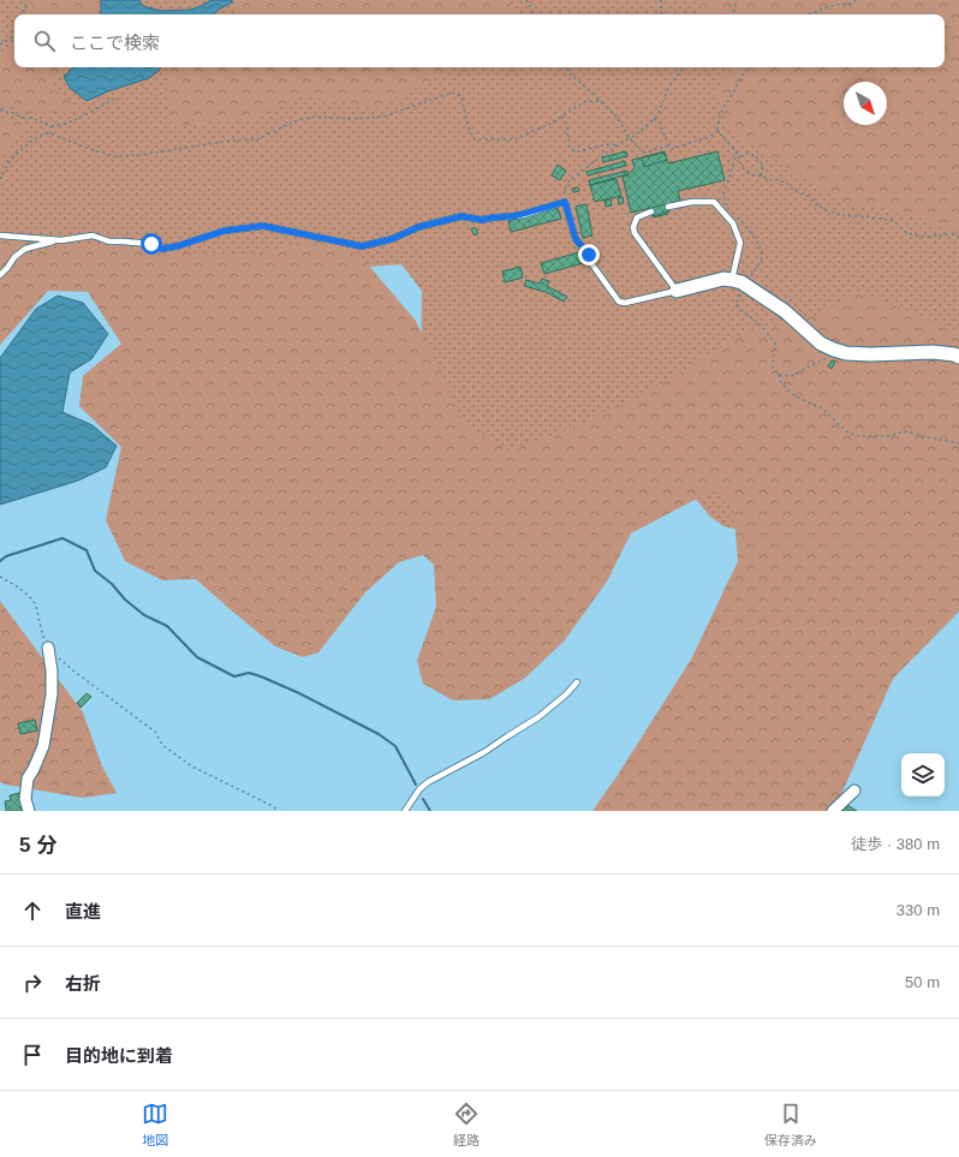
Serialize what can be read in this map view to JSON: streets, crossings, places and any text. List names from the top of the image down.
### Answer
{
  "north": "bottom right",
  "page": {
    "search": "ここで検索",
    "heading": ["5 分", "徒歩 · 380 m"],
    "list": [
      ["直進", "330 m"],
      ["右折", "50 m"],
      "目的地に到着"
    ],
    "nav": ["地図", "経路", "保存済み"]
  }
}
